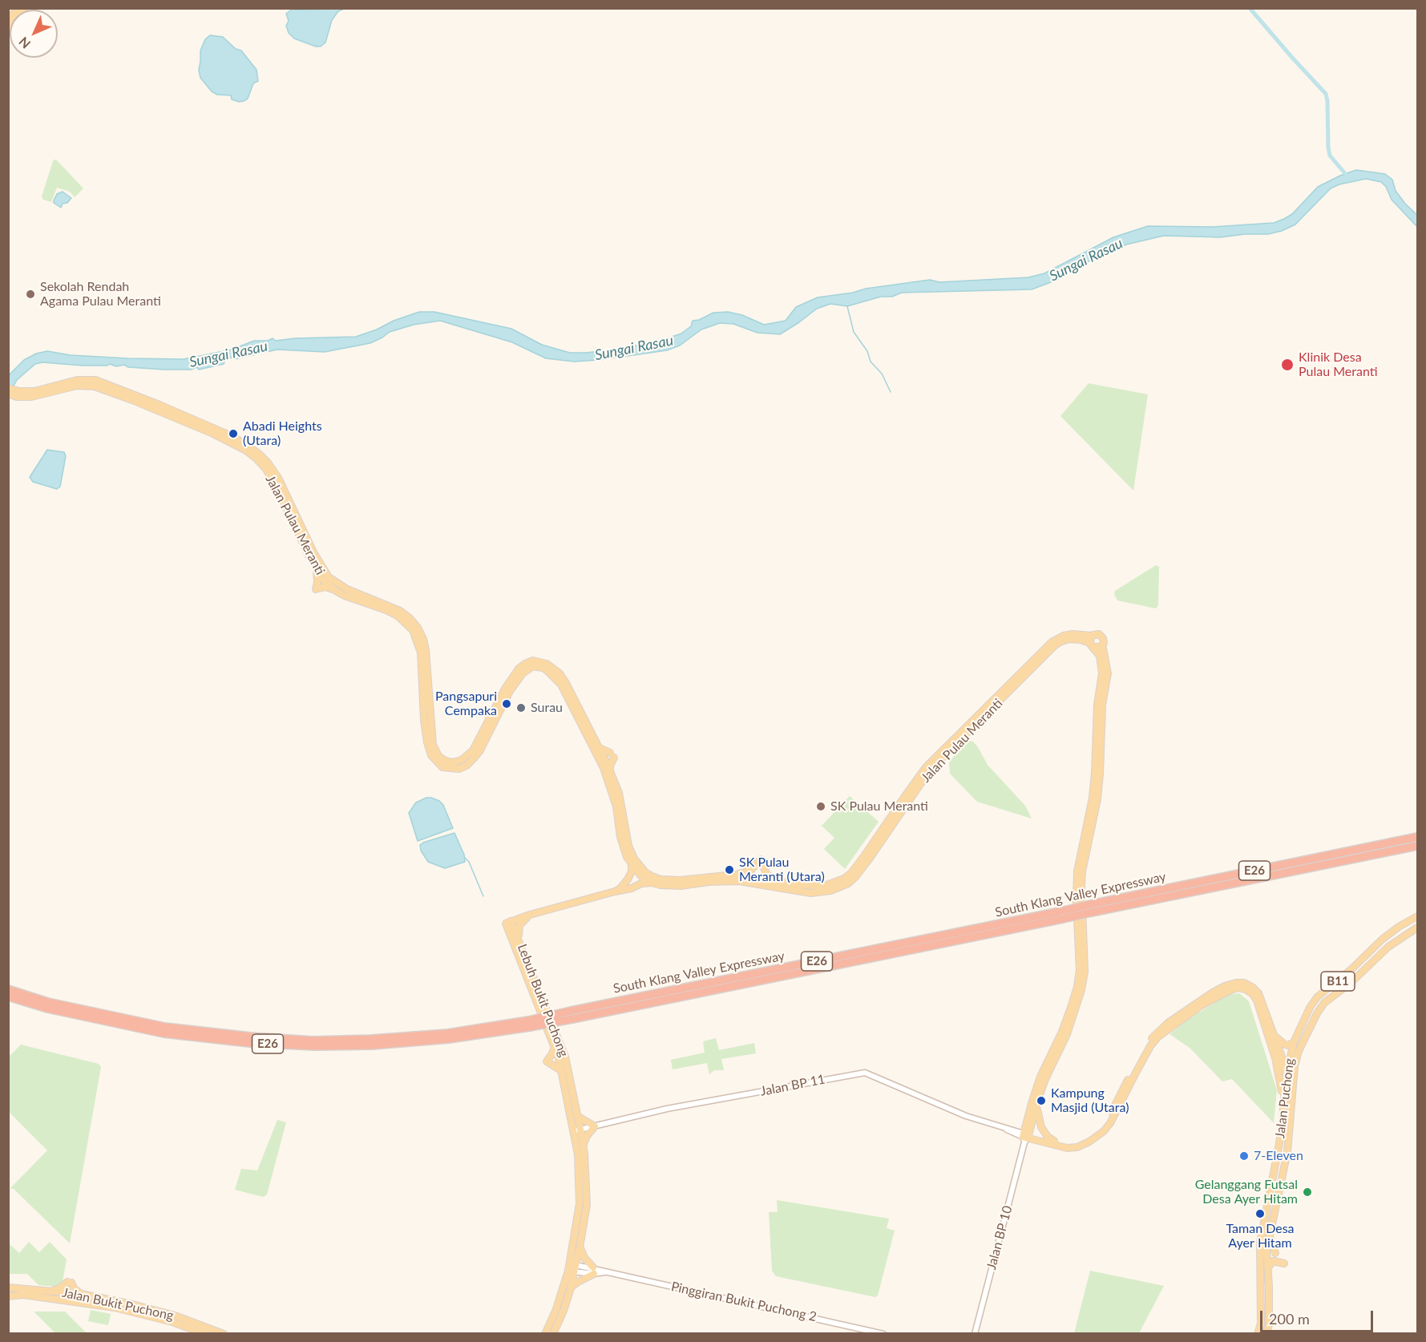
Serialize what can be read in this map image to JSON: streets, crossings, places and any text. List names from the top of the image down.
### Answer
{
  "streets": {
    "highway": ["E26", "South Klang Valley Expressway"],
    "main road": [
      "Jalan Pulau Meranti",
      "B11",
      "Lebuh Bukit Puchong",
      "Jalan Puchong",
      "Jalan Bukit Puchong"
    ],
    "street": ["Jalan BP 11", "Jalan BP 10", "Pinggiran Bukit Puchong 2"]
  },
  "crossings": [
    ["Lebuh Bukit Puchong", "Jalan BP 11"],
    ["Lebuh Bukit Puchong", "Pinggiran Bukit Puchong 2"],
    ["Jalan BP 11", "Jalan BP 10"]
  ],
  "water": ["Sungai Rasau"],
  "places": [
    "Sekolah Rendah Agama Pulau Meranti",
    "Klinik Desa Pulau Meranti",
    "Abadi Heights (Utara)",
    "Pangsapuri Cempaka",
    "Surau",
    "SK Pulau Meranti",
    "SK Pulau Meranti (Utara)",
    "Kampung Masjid (Utara)",
    "7-Eleven",
    "Gelanggang Futsal Desa Ayer Hitam",
    "Taman Desa Ayer Hitam"
  ],
  "scale_bar": "200 m",
  "north": "bottom left"
}
